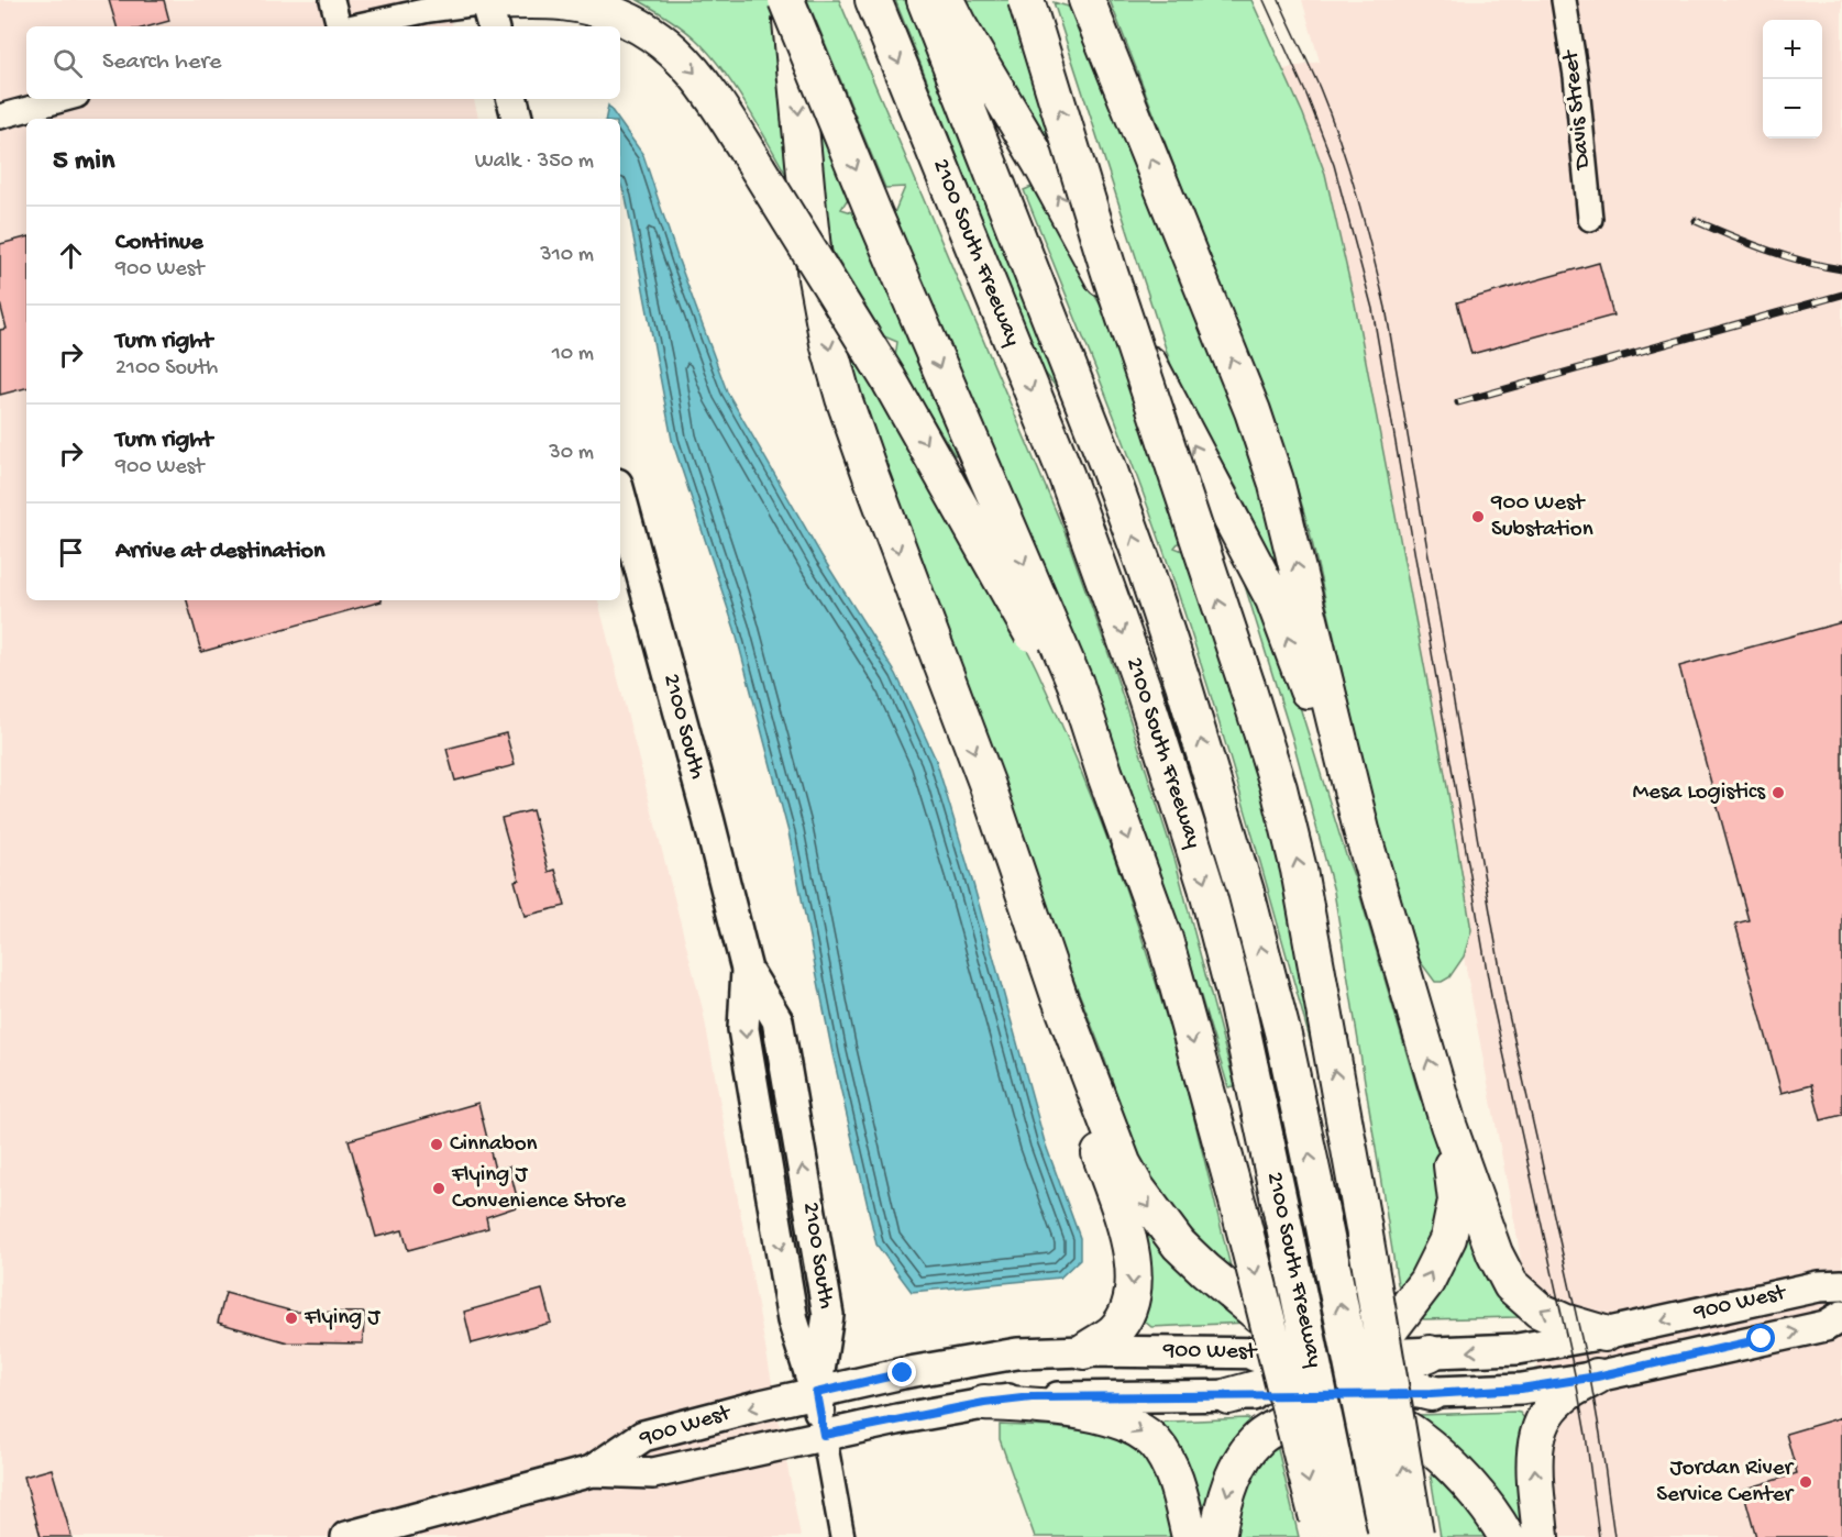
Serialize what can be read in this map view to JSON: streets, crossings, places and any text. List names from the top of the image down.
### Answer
{
  "streets": {
    "highway": ["2100 South Freeway"],
    "main road": ["2100 South", "900 West"],
    "street": ["Davis Street"]
  },
  "crossings": [
    ["2100 South", "900 West"]
  ],
  "places": [
    "900 West Substation",
    "Mesa Logistics",
    "Cinnabon",
    "Flying J Convenience Store",
    "Flying J",
    "Jordan River Service Center"
  ],
  "page": {
    "map_buttons": ["+", "−"],
    "search": "Search here",
    "heading": ["5 min", "Walk · 350 m"],
    "list": [
      ["Continue", "900 West", "310 m"],
      ["Turn right", "2100 South", "10 m"],
      ["Turn right", "900 West", "30 m"],
      "Arrive at destination"
    ]
  }
}
